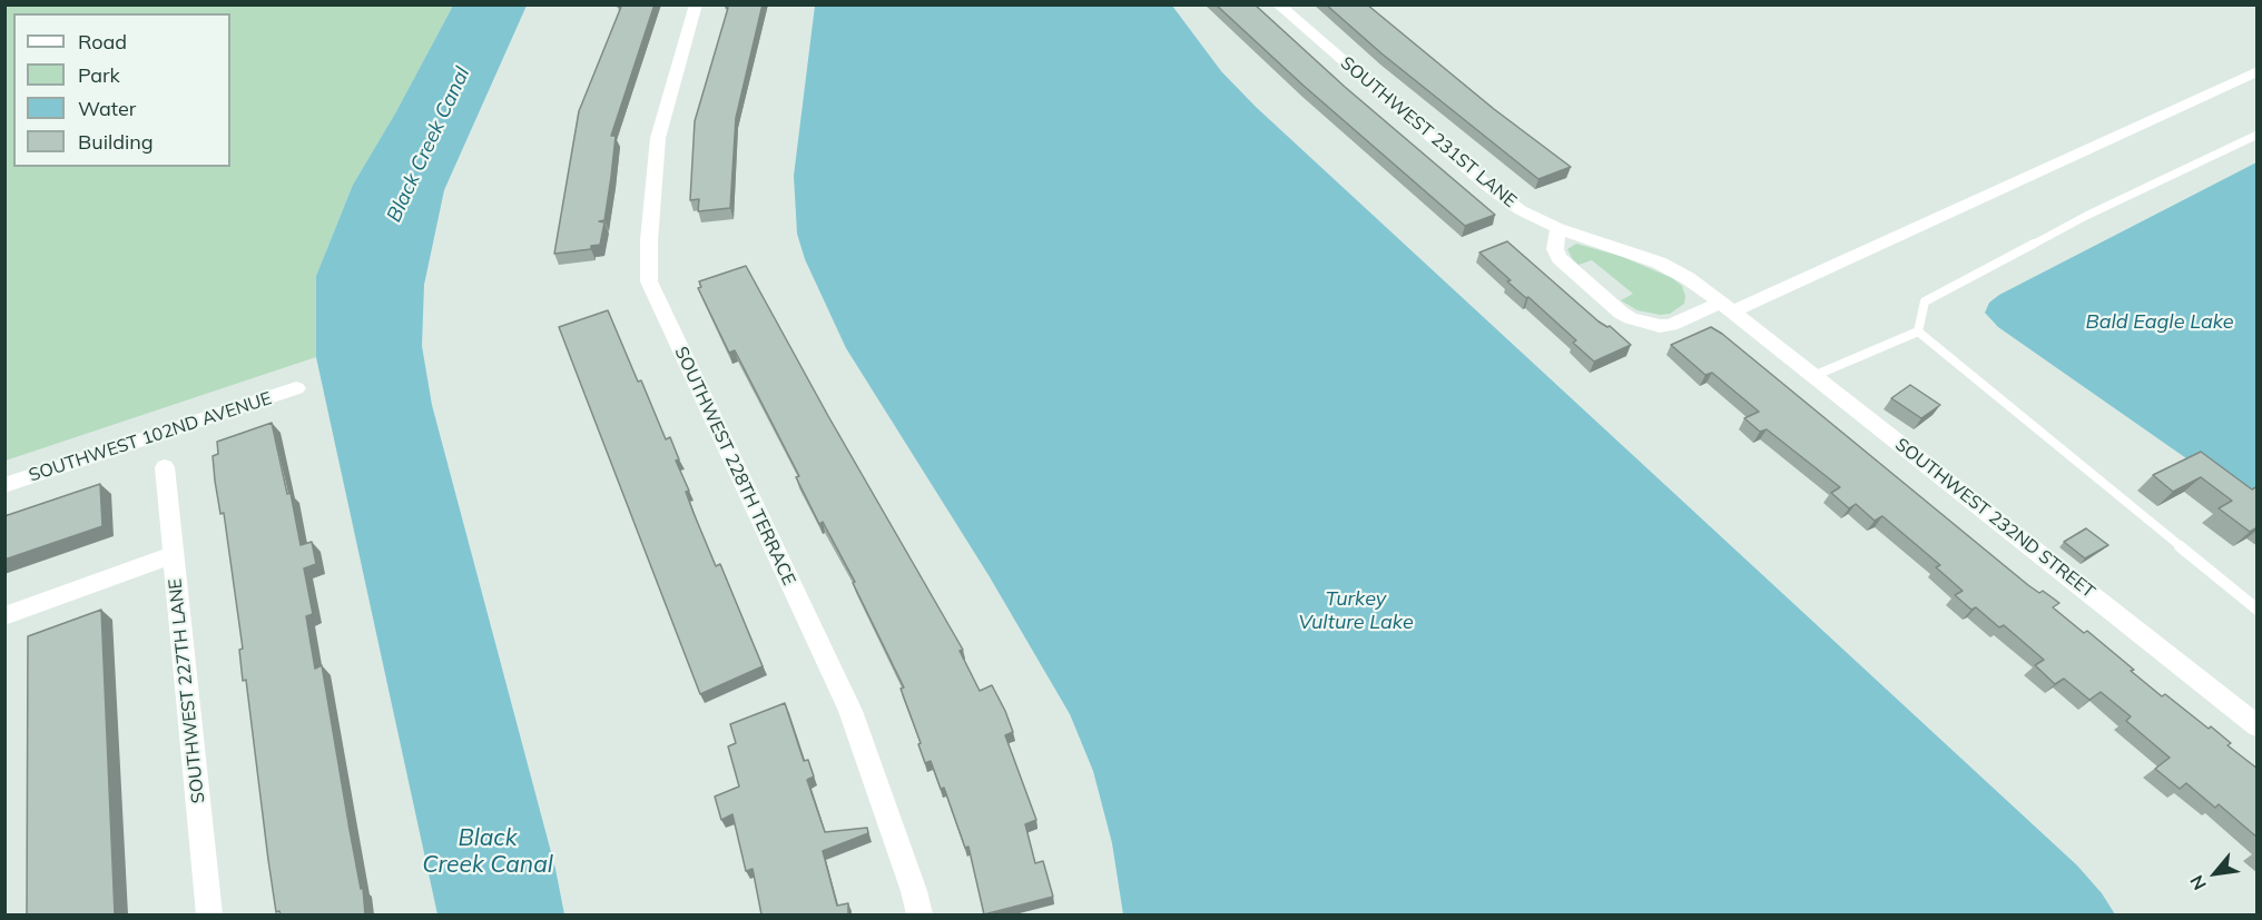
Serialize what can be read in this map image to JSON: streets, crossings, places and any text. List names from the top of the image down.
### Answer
{
  "streets": {
    "street": [
      "SOUTHWEST 231ST LANE",
      "SOUTHWEST 102ND AVENUE",
      "SOUTHWEST 228TH TERRACE",
      "SOUTHWEST 232ND STREET",
      "SOUTHWEST 227TH LANE"
    ]
  },
  "crossings": [
    ["SOUTHWEST 231ST LANE", "SOUTHWEST 232ND STREET"]
  ],
  "water": ["Black Creek Canal", "Bald Eagle Lake", "Turkey Vulture Lake"],
  "legend": [
    "Road",
    "Park",
    "Water",
    "Building"
  ],
  "north": "bottom left"
}
